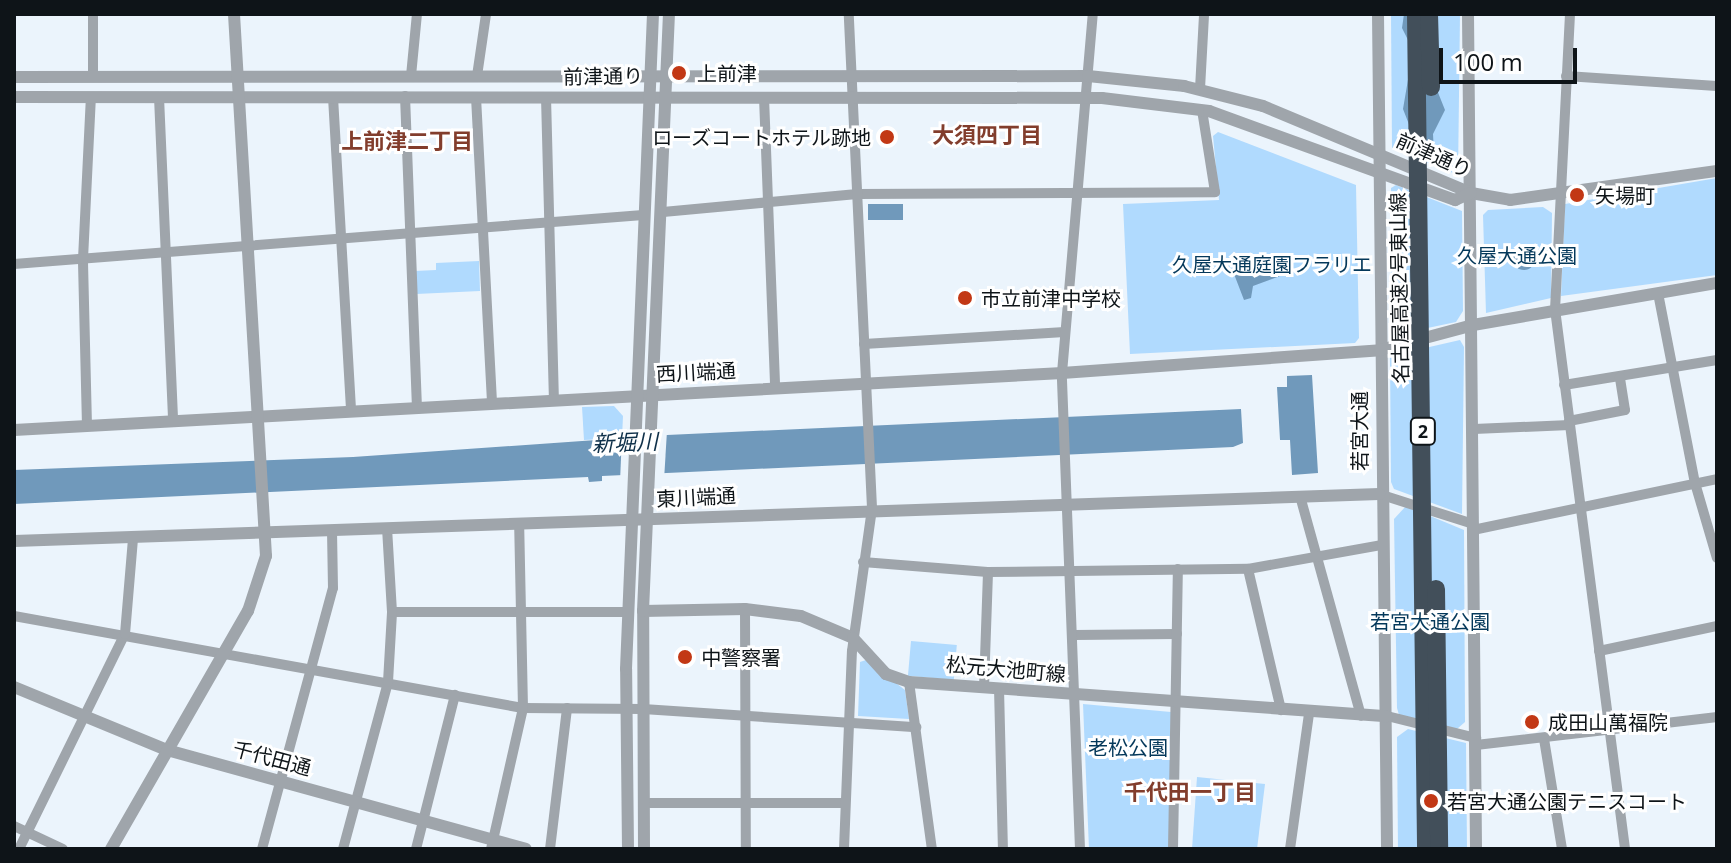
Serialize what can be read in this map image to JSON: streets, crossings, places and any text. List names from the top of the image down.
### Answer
{
  "streets": {
    "highway": ["名古屋高速2号東山線", "2"],
    "street": [
      "前津通り",
      "西川端通",
      "若宮大通",
      "東川端通",
      "松元大池町線",
      "千代田通"
    ]
  },
  "crossings": [
    ["前津通り", "若宮大通"],
    ["西川端通", "若宮大通"],
    ["若宮大通", "東川端通"],
    ["若宮大通", "松元大池町線"]
  ],
  "districts": ["大須四丁目", "上前津二丁目", "千代田一丁目"],
  "water": ["新堀川"],
  "parks": [
    "久屋大通公園",
    "久屋大通庭園フラリエ",
    "若宮大通公園",
    "老松公園"
  ],
  "places": [
    "上前津",
    "ローズコートホテル跡地",
    "矢場町",
    "市立前津中学校",
    "中警察署",
    "成田山萬福院",
    "若宮大通公園テニスコート"
  ],
  "scale_bar": "100 m"
}
